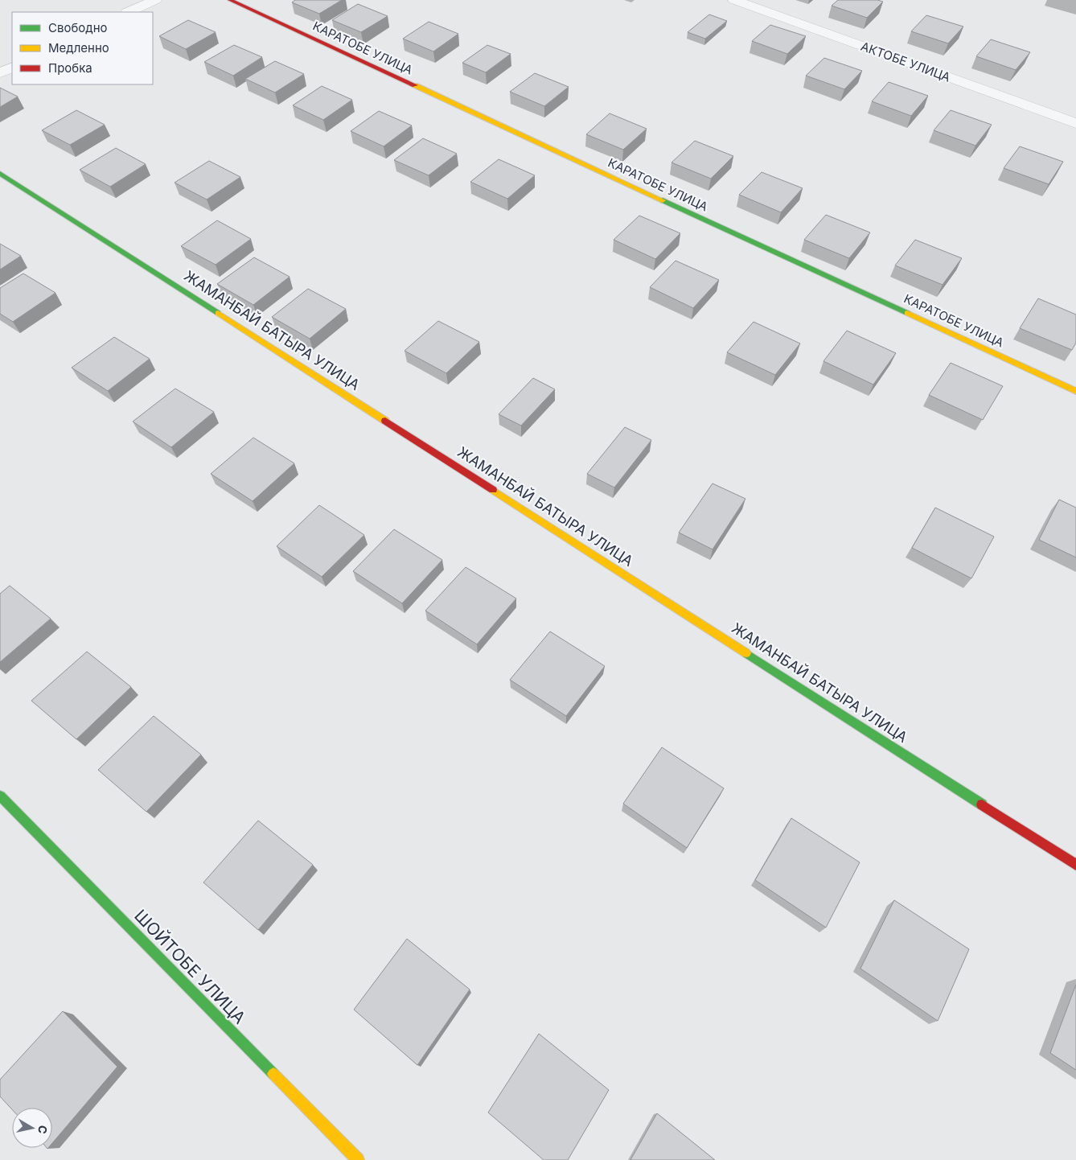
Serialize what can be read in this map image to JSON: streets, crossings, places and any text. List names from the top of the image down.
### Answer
{
  "streets": {
    "street": [
      "КАРАТОБЕ УЛИЦА",
      "АКТОБЕ УЛИЦА",
      "ЖАМАНБАЙ БАТЫРА УЛИЦА",
      "ШОЙТОБЕ УЛИЦА"
    ]
  },
  "legend": ["Свободно", "Медленно", "Пробка"],
  "north": "right"
}
